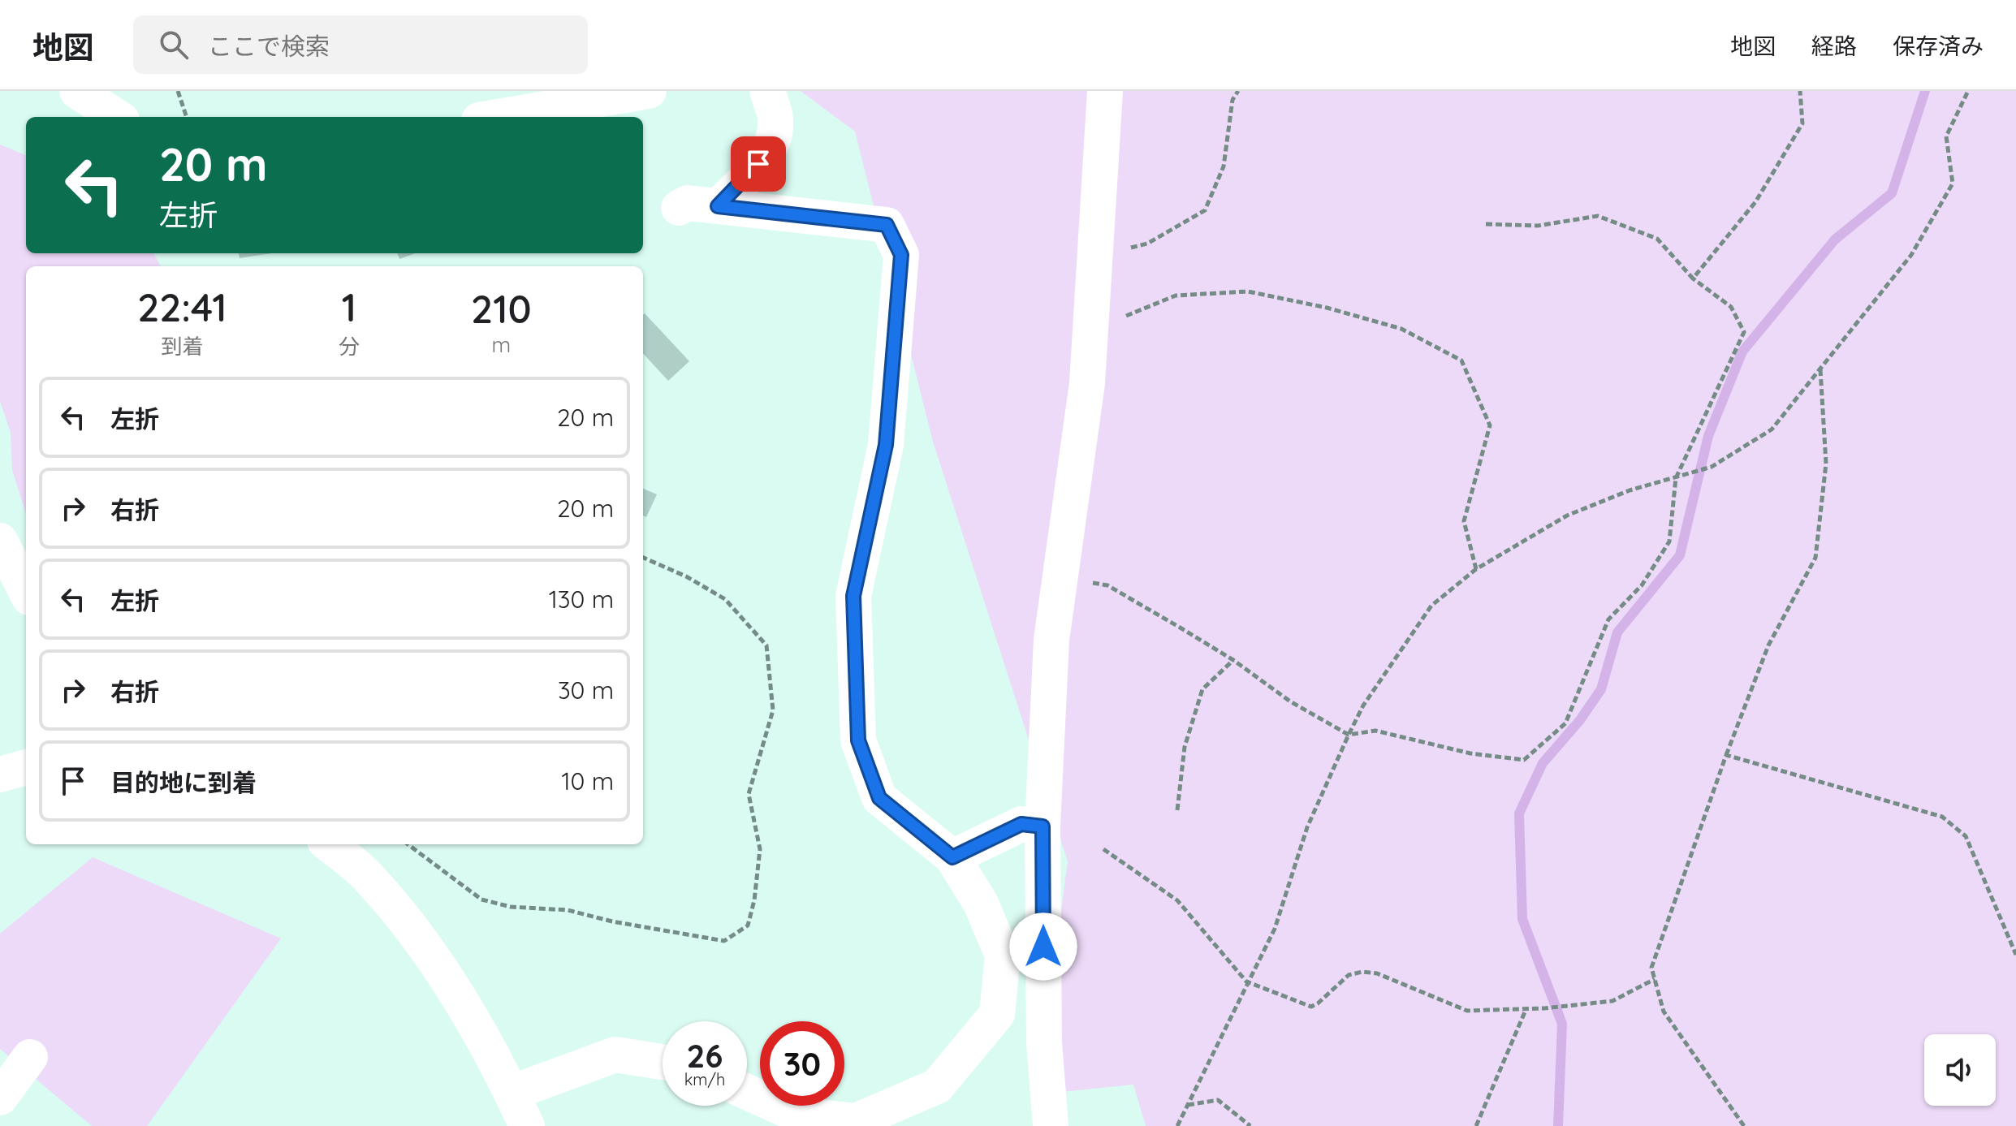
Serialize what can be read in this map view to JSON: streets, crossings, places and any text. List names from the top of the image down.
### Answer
{
  "page": {
    "header": "地図",
    "search": "ここで検索",
    "nav": ["地図", "経路", "保存済み"],
    "turn": ["20 m", "左折"],
    "eta": [
      "22:41",
      "到着",
      "1",
      "分",
      "210",
      "m"
    ],
    "list": [
      {
        "name": "左折",
        "value": "20 m"
      },
      {
        "name": "右折",
        "value": "20 m"
      },
      {
        "name": "左折",
        "value": "130 m"
      },
      {
        "name": "右折",
        "value": "30 m"
      },
      {
        "name": "目的地に到着",
        "value": "10 m"
      }
    ],
    "speed": "26 km/h",
    "limit": "30"
  }
}
